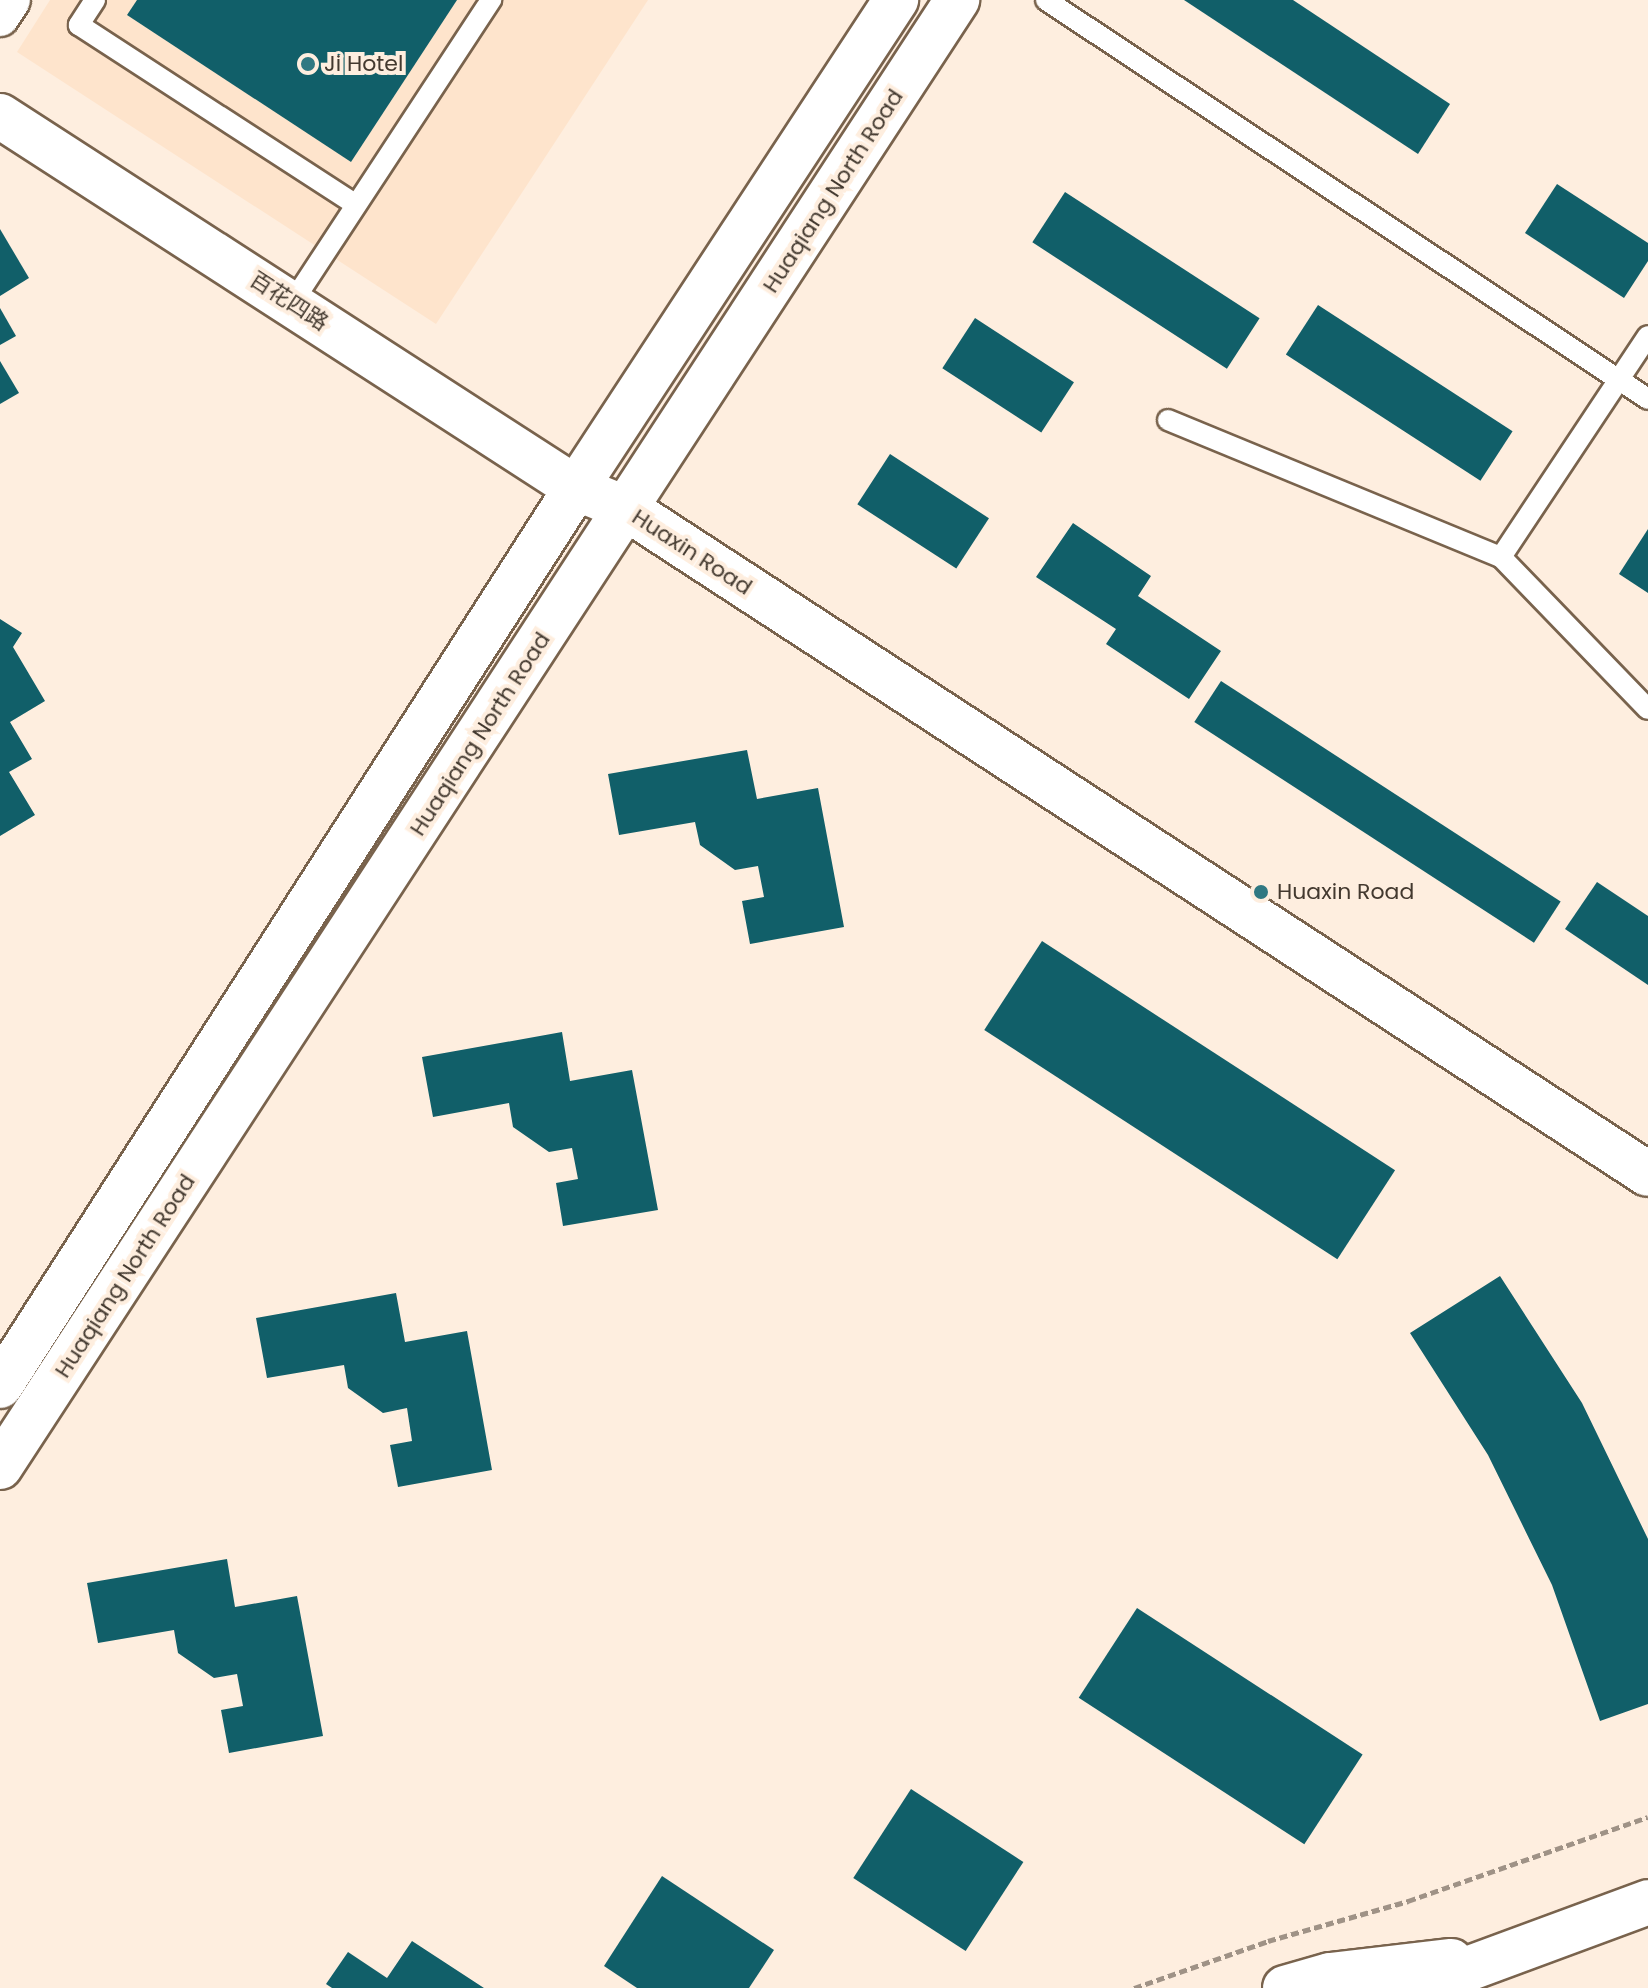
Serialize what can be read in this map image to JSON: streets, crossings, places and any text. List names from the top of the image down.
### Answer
{
  "streets": {
    "main road": ["Huaqiang North Road", "百花四路", "Huaxin Road"]
  },
  "crossings": [
    ["Huaqiang North Road", "百花四路"],
    ["Huaqiang North Road", "Huaxin Road"],
    ["百花四路", "Huaxin Road"]
  ],
  "places": ["Ji Hotel", "Huaxin Road"]
}
